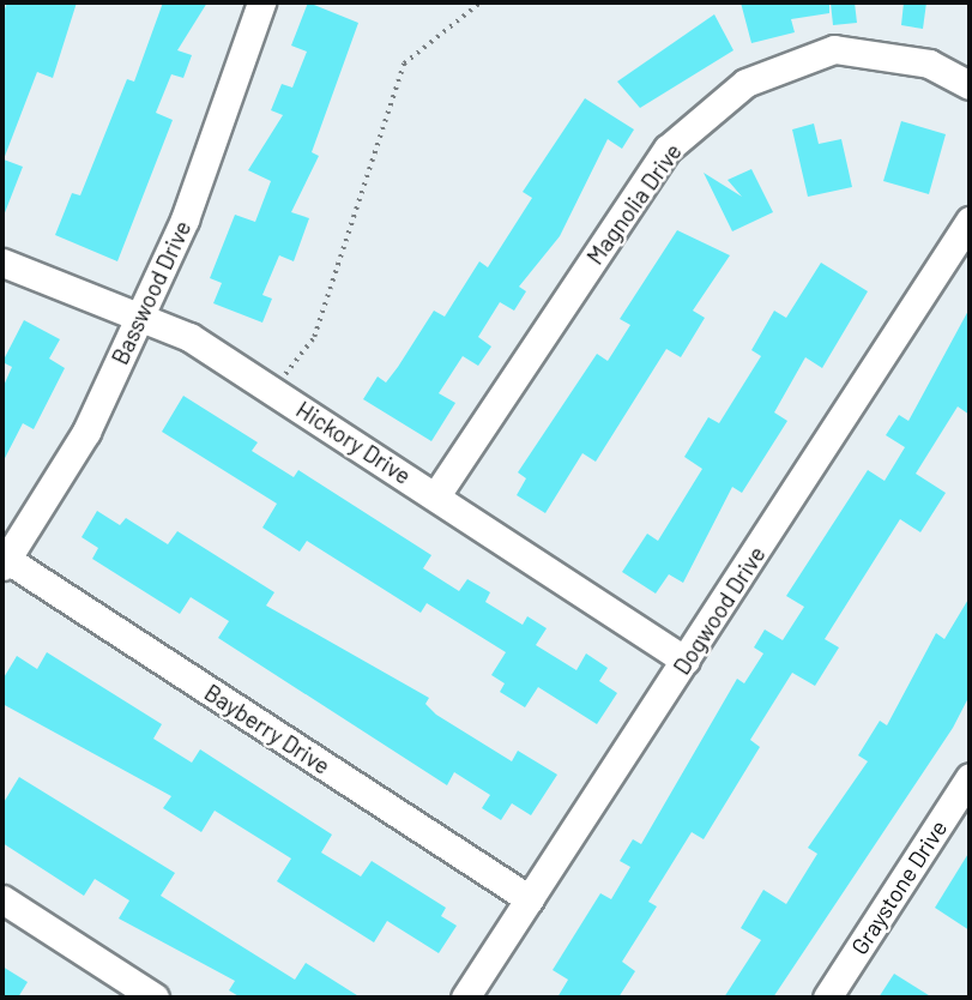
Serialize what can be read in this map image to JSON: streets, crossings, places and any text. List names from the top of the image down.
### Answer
{
  "streets": {
    "street": [
      "Magnolia Drive",
      "Basswood Drive",
      "Hickory Drive",
      "Dogwood Drive",
      "Bayberry Drive",
      "Graystone Drive"
    ]
  },
  "crossings": [
    ["Magnolia Drive", "Hickory Drive"],
    ["Basswood Drive", "Hickory Drive"],
    ["Basswood Drive", "Bayberry Drive"],
    ["Hickory Drive", "Dogwood Drive"],
    ["Dogwood Drive", "Bayberry Drive"]
  ]
}
